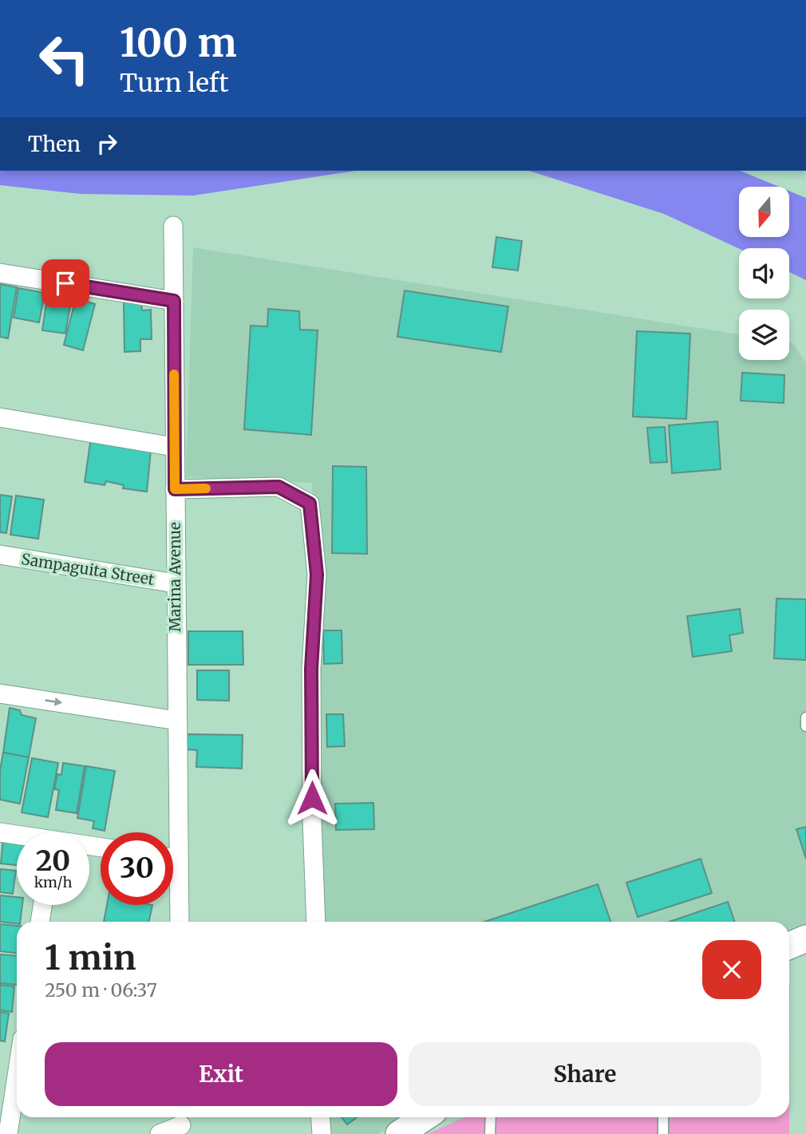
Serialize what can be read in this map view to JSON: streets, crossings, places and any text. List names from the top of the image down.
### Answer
{
  "streets": {
    "street": ["Sampaguita Street", "Marina Avenue"]
  },
  "crossings": [
    ["Sampaguita Street", "Marina Avenue"]
  ],
  "north": "bottom",
  "page": {
    "turn": ["100 m", "Turn left"],
    "then": "Then",
    "speed": "20 km/h",
    "limit": "30",
    "heading": ["1 min", "250 m · 06:37"],
    "buttons": ["Exit", "Share"]
  }
}
